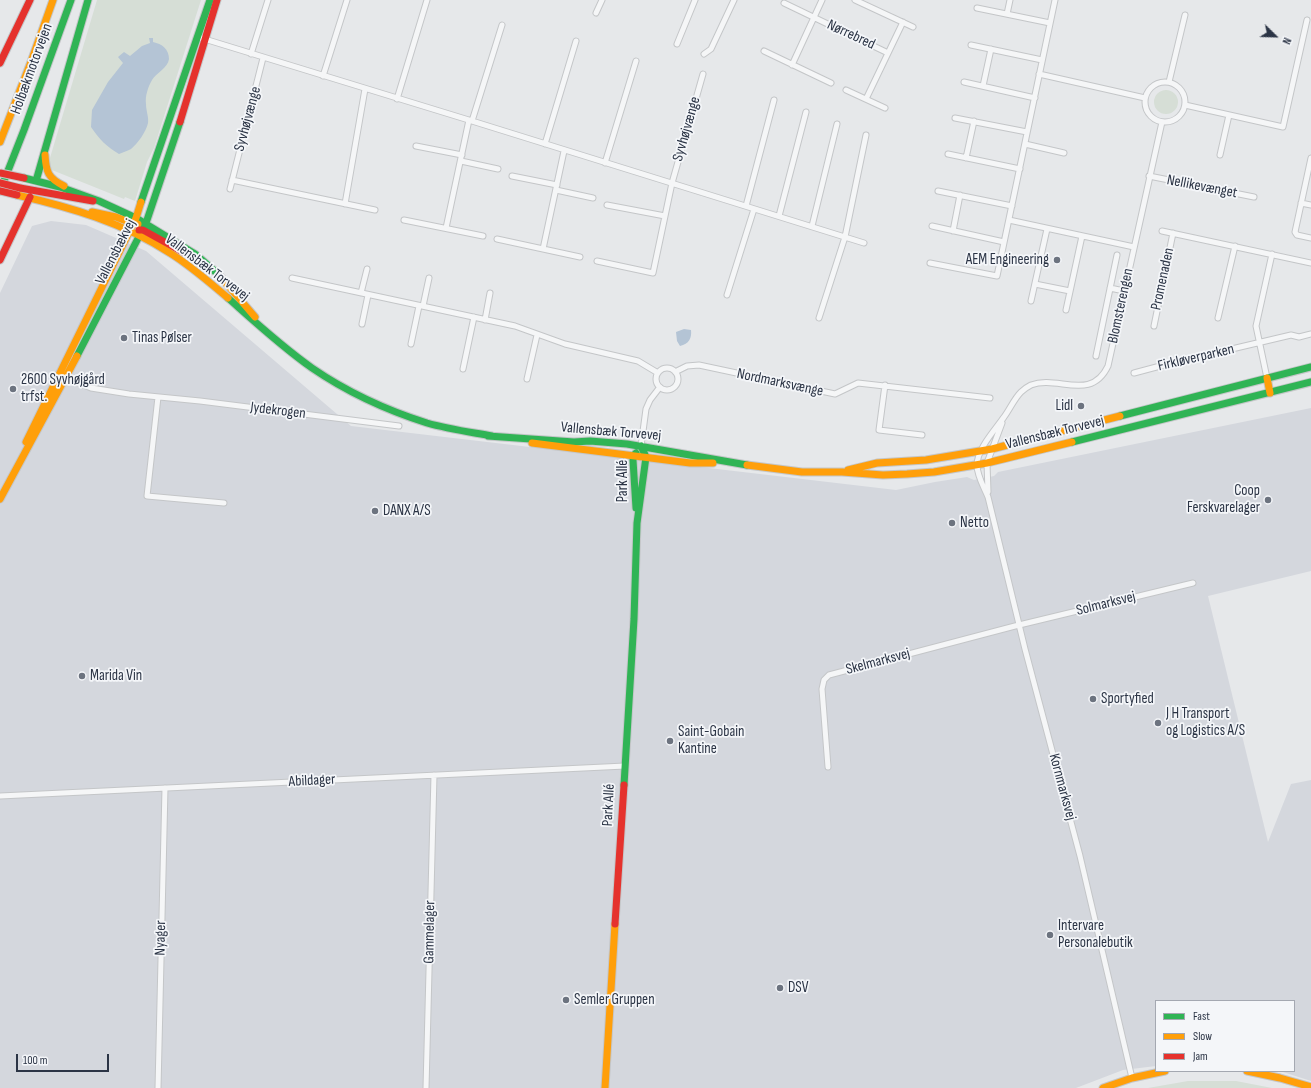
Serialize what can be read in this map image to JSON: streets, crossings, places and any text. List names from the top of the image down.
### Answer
{
  "streets": {
    "main road": [
      "Holbækmotorvejen",
      "Vallensbækvej",
      "Vallensbæk Torvevej",
      "Park Allé"
    ],
    "street": [
      "Nørrebred",
      "Syvhøjvænge",
      "Nellikevænget",
      "Promenaden",
      "Blomsterengen",
      "Firkløverparken",
      "Nordmarksvænge",
      "Jydekrogen",
      "Solmarksvej",
      "Skelmarksvej",
      "Abildager",
      "Kornmarksvej",
      "Gammelager",
      "Nyager"
    ]
  },
  "crossings": [
    ["Holbækmotorvejen", "Vallensbæk Torvevej"],
    ["Nellikevænget", "Blomsterengen"],
    ["Vallensbækvej", "Vallensbæk Torvevej"],
    ["Vallensbækvej", "Jydekrogen"],
    ["Vallensbæk Torvevej", "Blomsterengen"],
    ["Vallensbæk Torvevej", "Park Allé"],
    ["Vallensbæk Torvevej", "Kornmarksvej"],
    ["Blomsterengen", "Kornmarksvej"],
    ["Park Allé", "Abildager"],
    ["Solmarksvej", "Skelmarksvej"],
    ["Solmarksvej", "Kornmarksvej"],
    ["Skelmarksvej", "Kornmarksvej"],
    ["Abildager", "Gammelager"],
    ["Abildager", "Nyager"]
  ],
  "places": [
    "AEM Engineering",
    "Tinas Pølser",
    "2600 Syvhøjgård trfst.",
    "Lidl",
    "Coop Ferskvarelager",
    "DANX A/S",
    "Netto",
    "Marida Vin",
    "Sportyfied",
    "J H Transport og Logistics A/S",
    "Saint-Gobain Kantine",
    "Intervare Personalebutik",
    "DSV",
    "Semler Gruppen"
  ],
  "legend": ["Fast", "Slow", "Jam"],
  "scale_bar": "100 m",
  "north": "bottom right"
}
